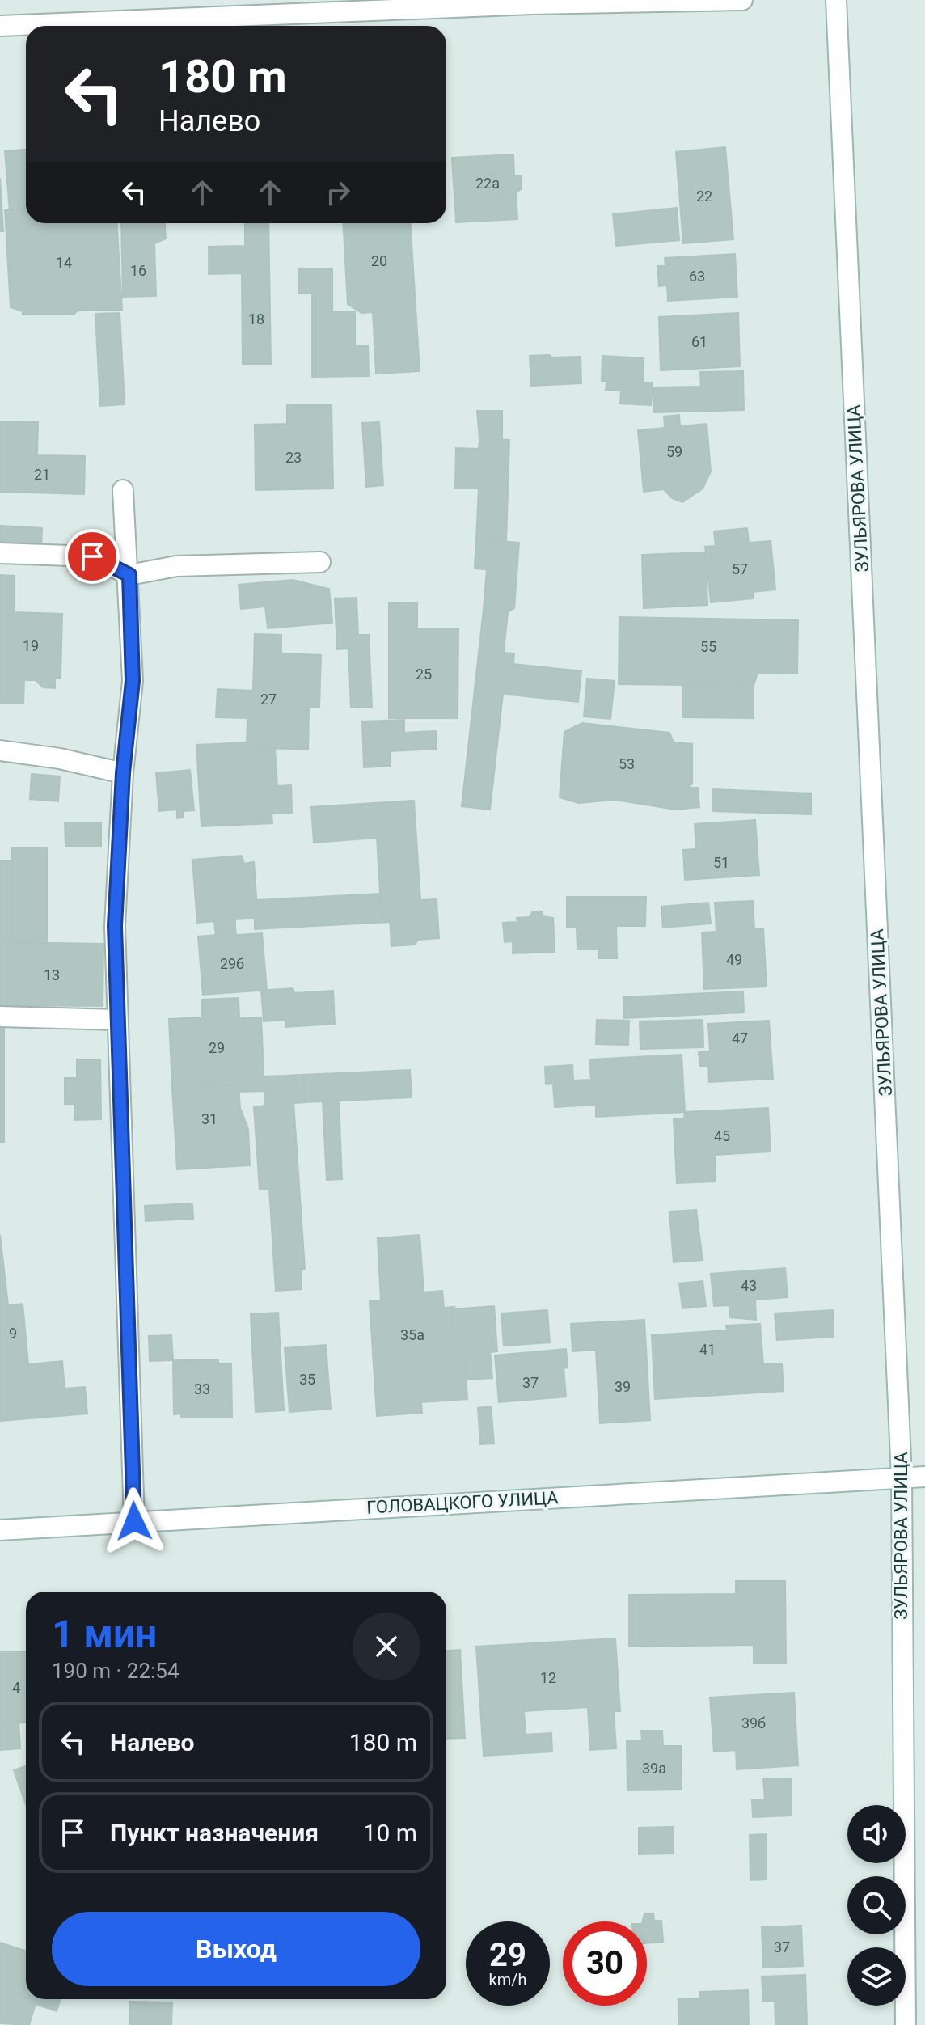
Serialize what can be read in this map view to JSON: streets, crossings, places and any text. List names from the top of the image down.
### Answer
{
  "streets": {
    "street": ["ЗУЛЬЯРОВА УЛИЦА", "ГОЛОВАЦКОГО УЛИЦА"]
  },
  "crossings": [
    ["ЗУЛЬЯРОВА УЛИЦА", "ГОЛОВАЦКОГО УЛИЦА"]
  ],
  "house_numbers": [
    "22а",
    "22",
    "20",
    "14",
    "16",
    "63",
    "18",
    "61",
    "59",
    "23",
    "21",
    "57",
    "19",
    "55",
    "25",
    "27",
    "53",
    "51",
    "49",
    "29б",
    "13",
    "47",
    "29",
    "31",
    "45",
    "43",
    "9",
    "35а",
    "41",
    "35",
    "37",
    "39",
    "33",
    "12",
    "4",
    "39б",
    "39а",
    "37"
  ],
  "page": {
    "turn": ["180 m", "Налево"],
    "heading": ["1 мин", "190 m · 22:54"],
    "list": [
      {
        "name": "Налево",
        "value": "180 m"
      },
      {
        "name": "Пункт назначения",
        "value": "10 m"
      }
    ],
    "buttons": "Выход",
    "speed": "29 km/h",
    "limit": "30"
  }
}
